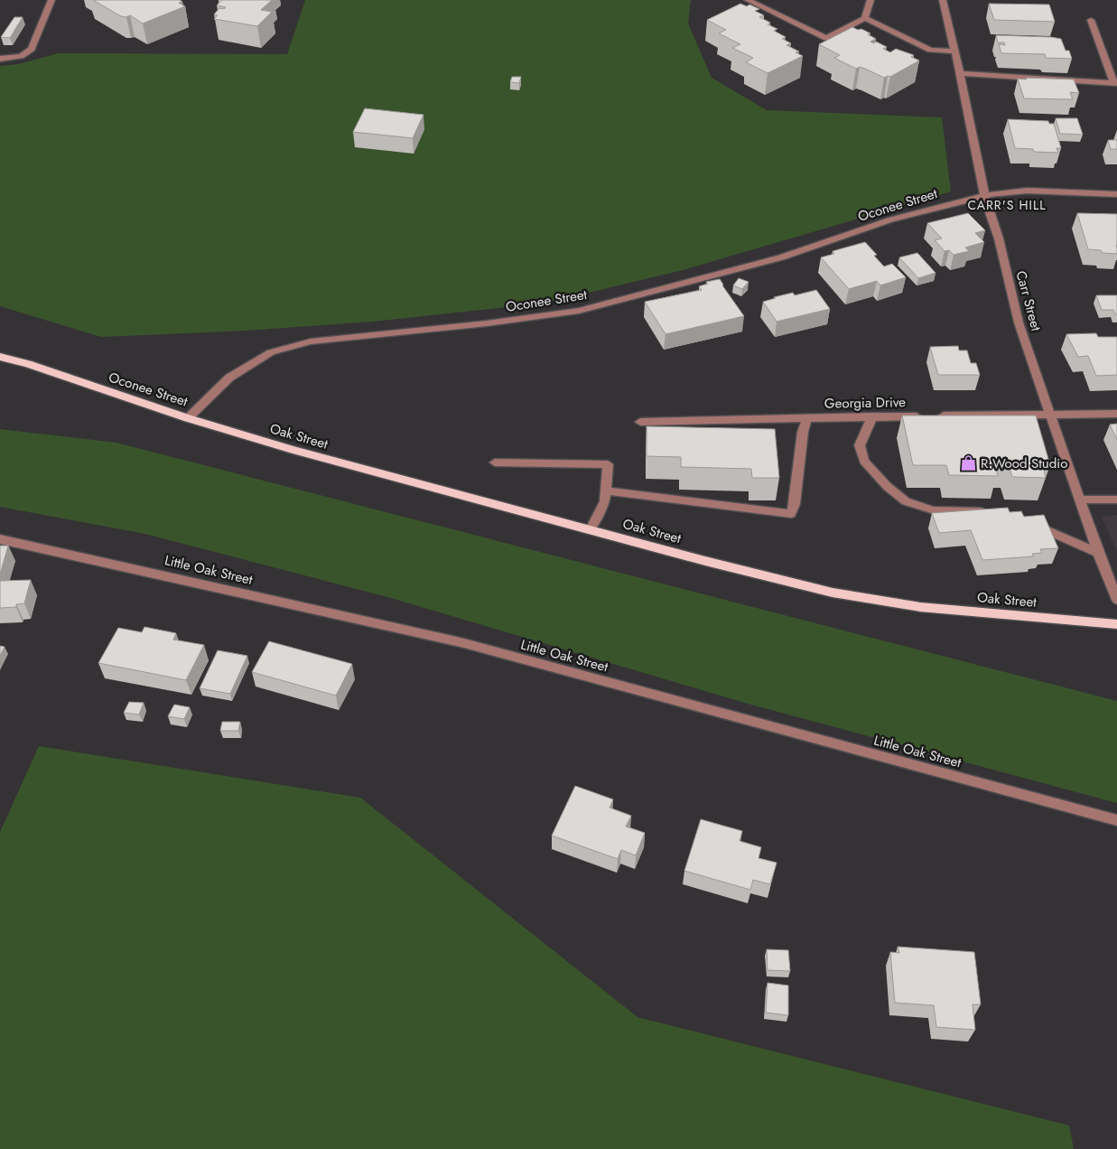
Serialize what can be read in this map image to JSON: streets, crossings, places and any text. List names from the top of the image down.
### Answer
{
  "streets": {
    "main road": ["Oconee Street", "Oak Street"],
    "street": ["Carr Street", "Georgia Drive", "Little Oak Street"]
  },
  "crossings": [
    ["Oconee Street", "Carr Street"],
    ["Oconee Street", "Oak Street"],
    ["Carr Street", "Georgia Drive"]
  ],
  "districts": ["CARR'S HILL"],
  "places": {
    "shop": ["R.Wood Studio"]
  }
}
